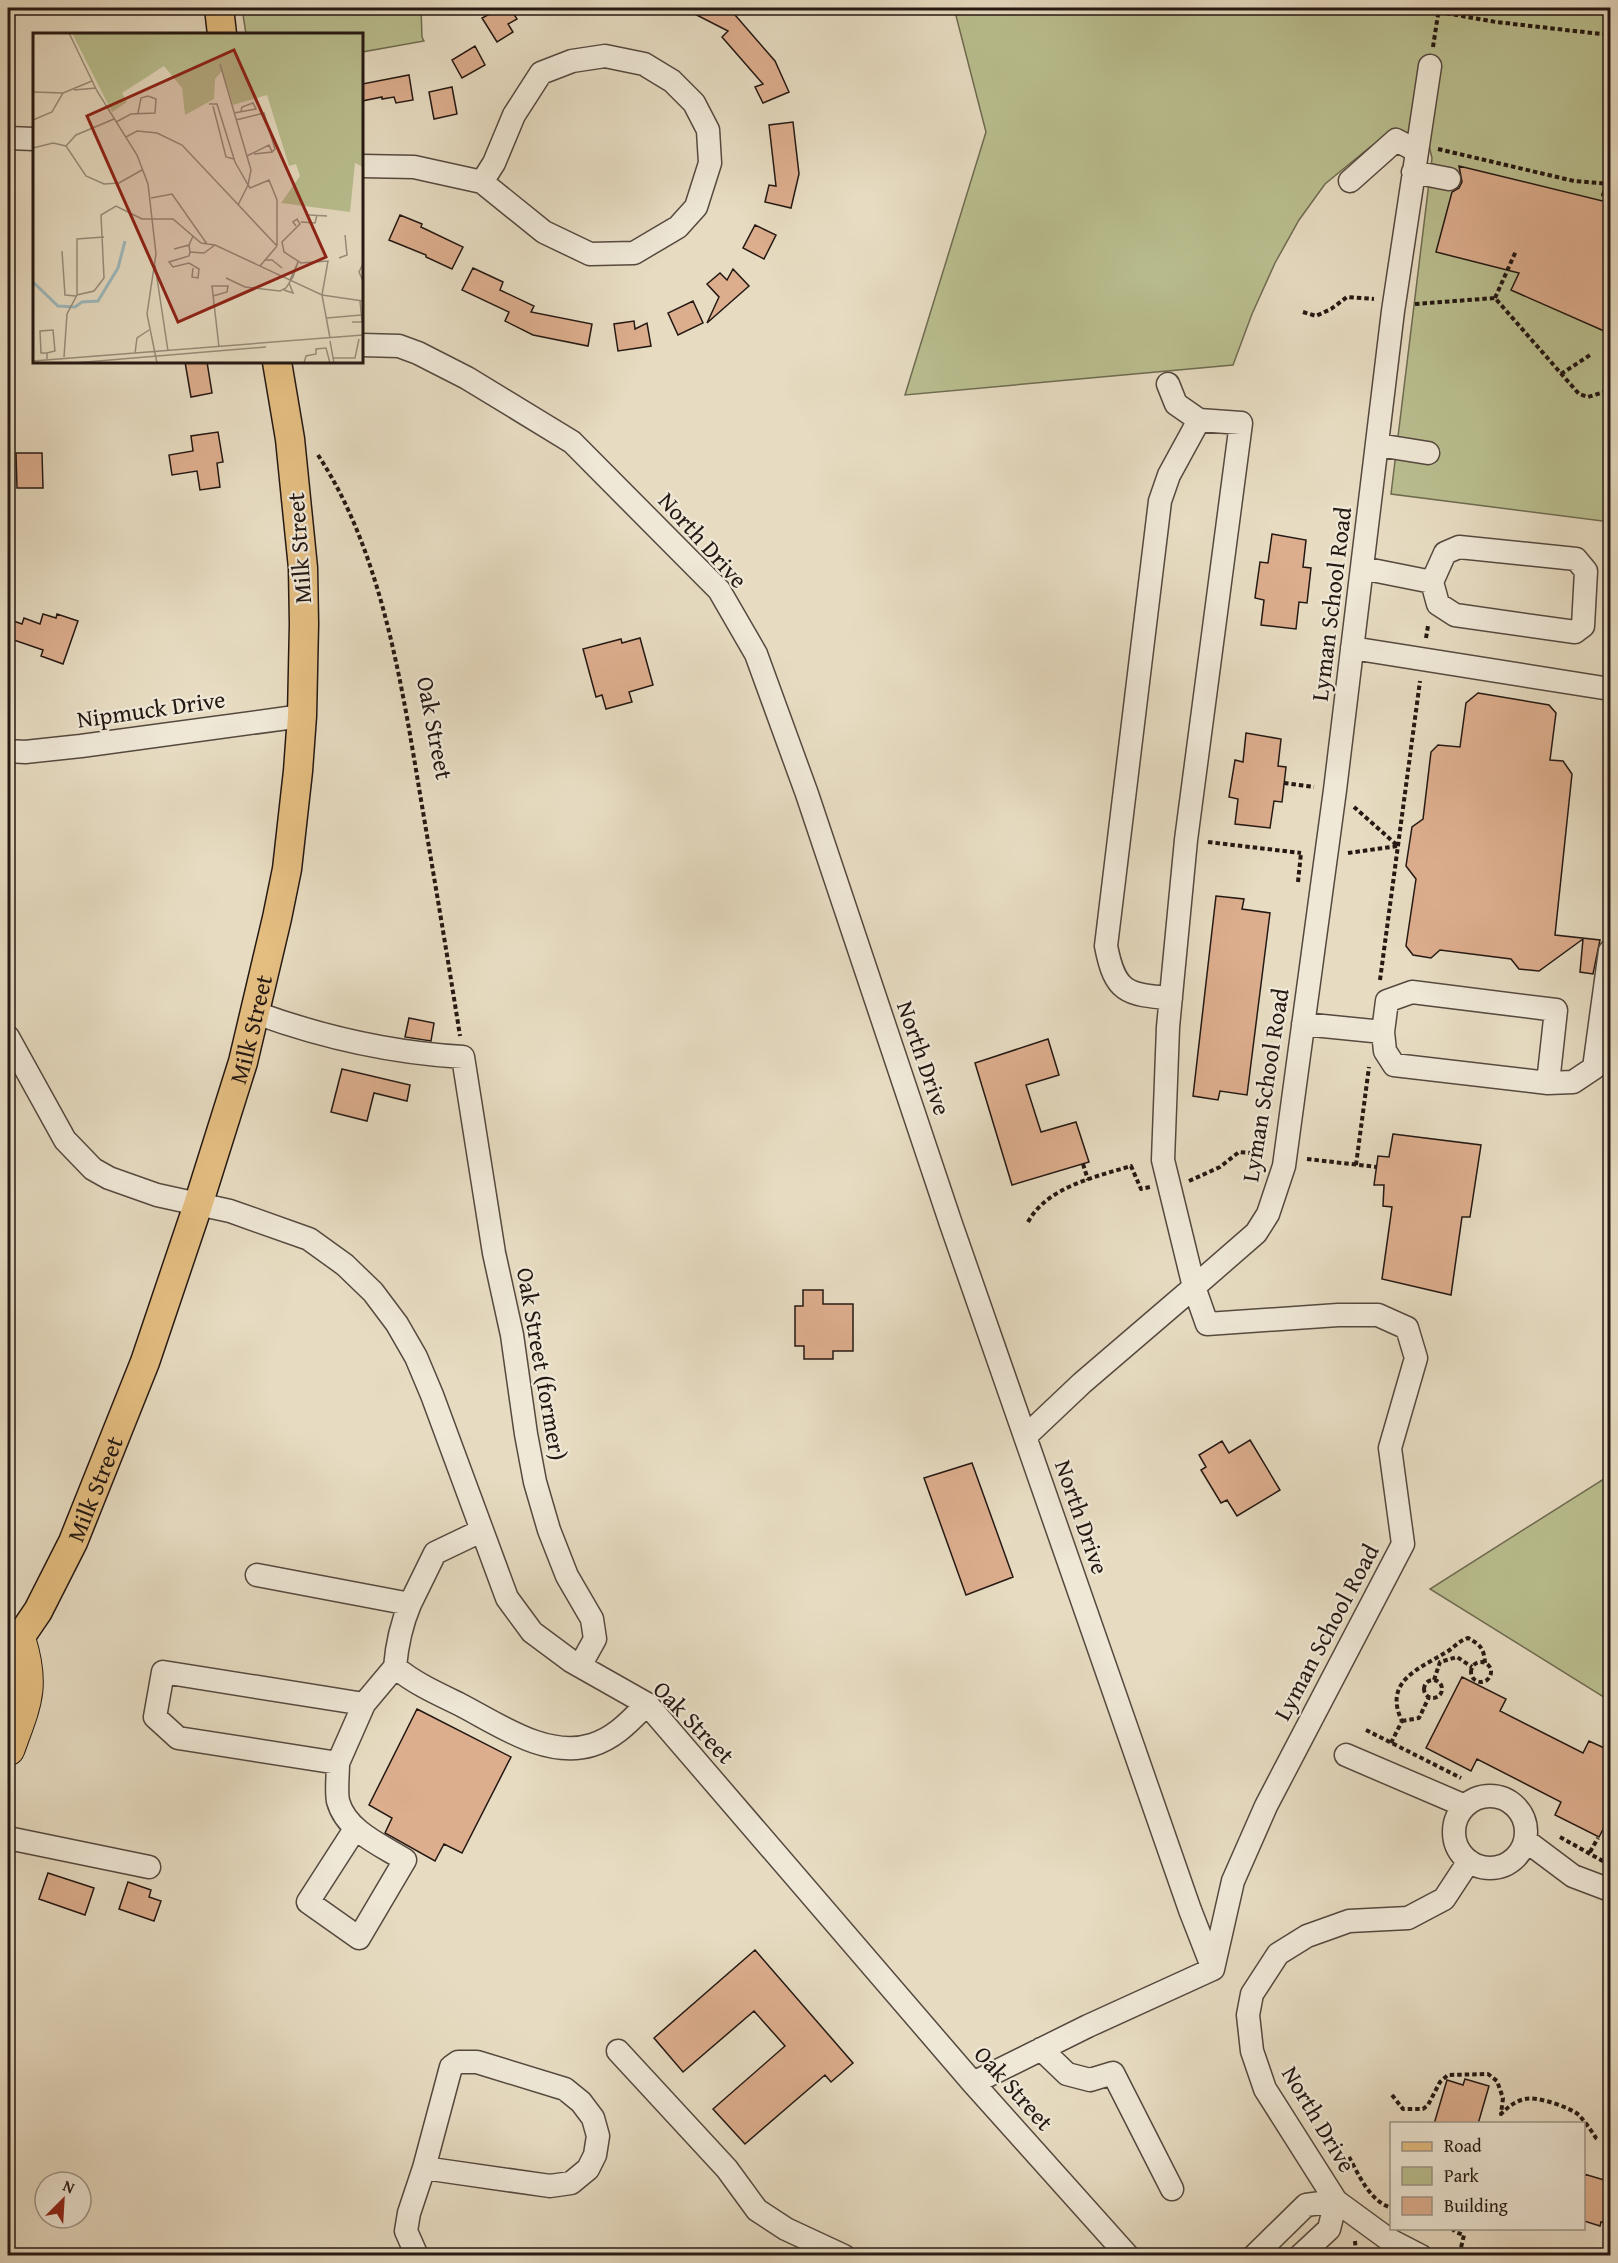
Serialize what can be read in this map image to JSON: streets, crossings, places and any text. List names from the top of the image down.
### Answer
{
  "streets": {
    "main road": ["Milk Street"],
    "street": [
      "North Drive",
      "Lyman School Road",
      "Nipmuck Drive",
      "Oak Street",
      "Oak Street (former)"
    ]
  },
  "crossings": [
    ["North Drive", "Lyman School Road"],
    ["Milk Street", "Nipmuck Drive"],
    ["Milk Street", "Oak Street"],
    ["Oak Street", "Oak Street (former)"]
  ],
  "legend": ["Road", "Park", "Building"],
  "north": "top right"
}
